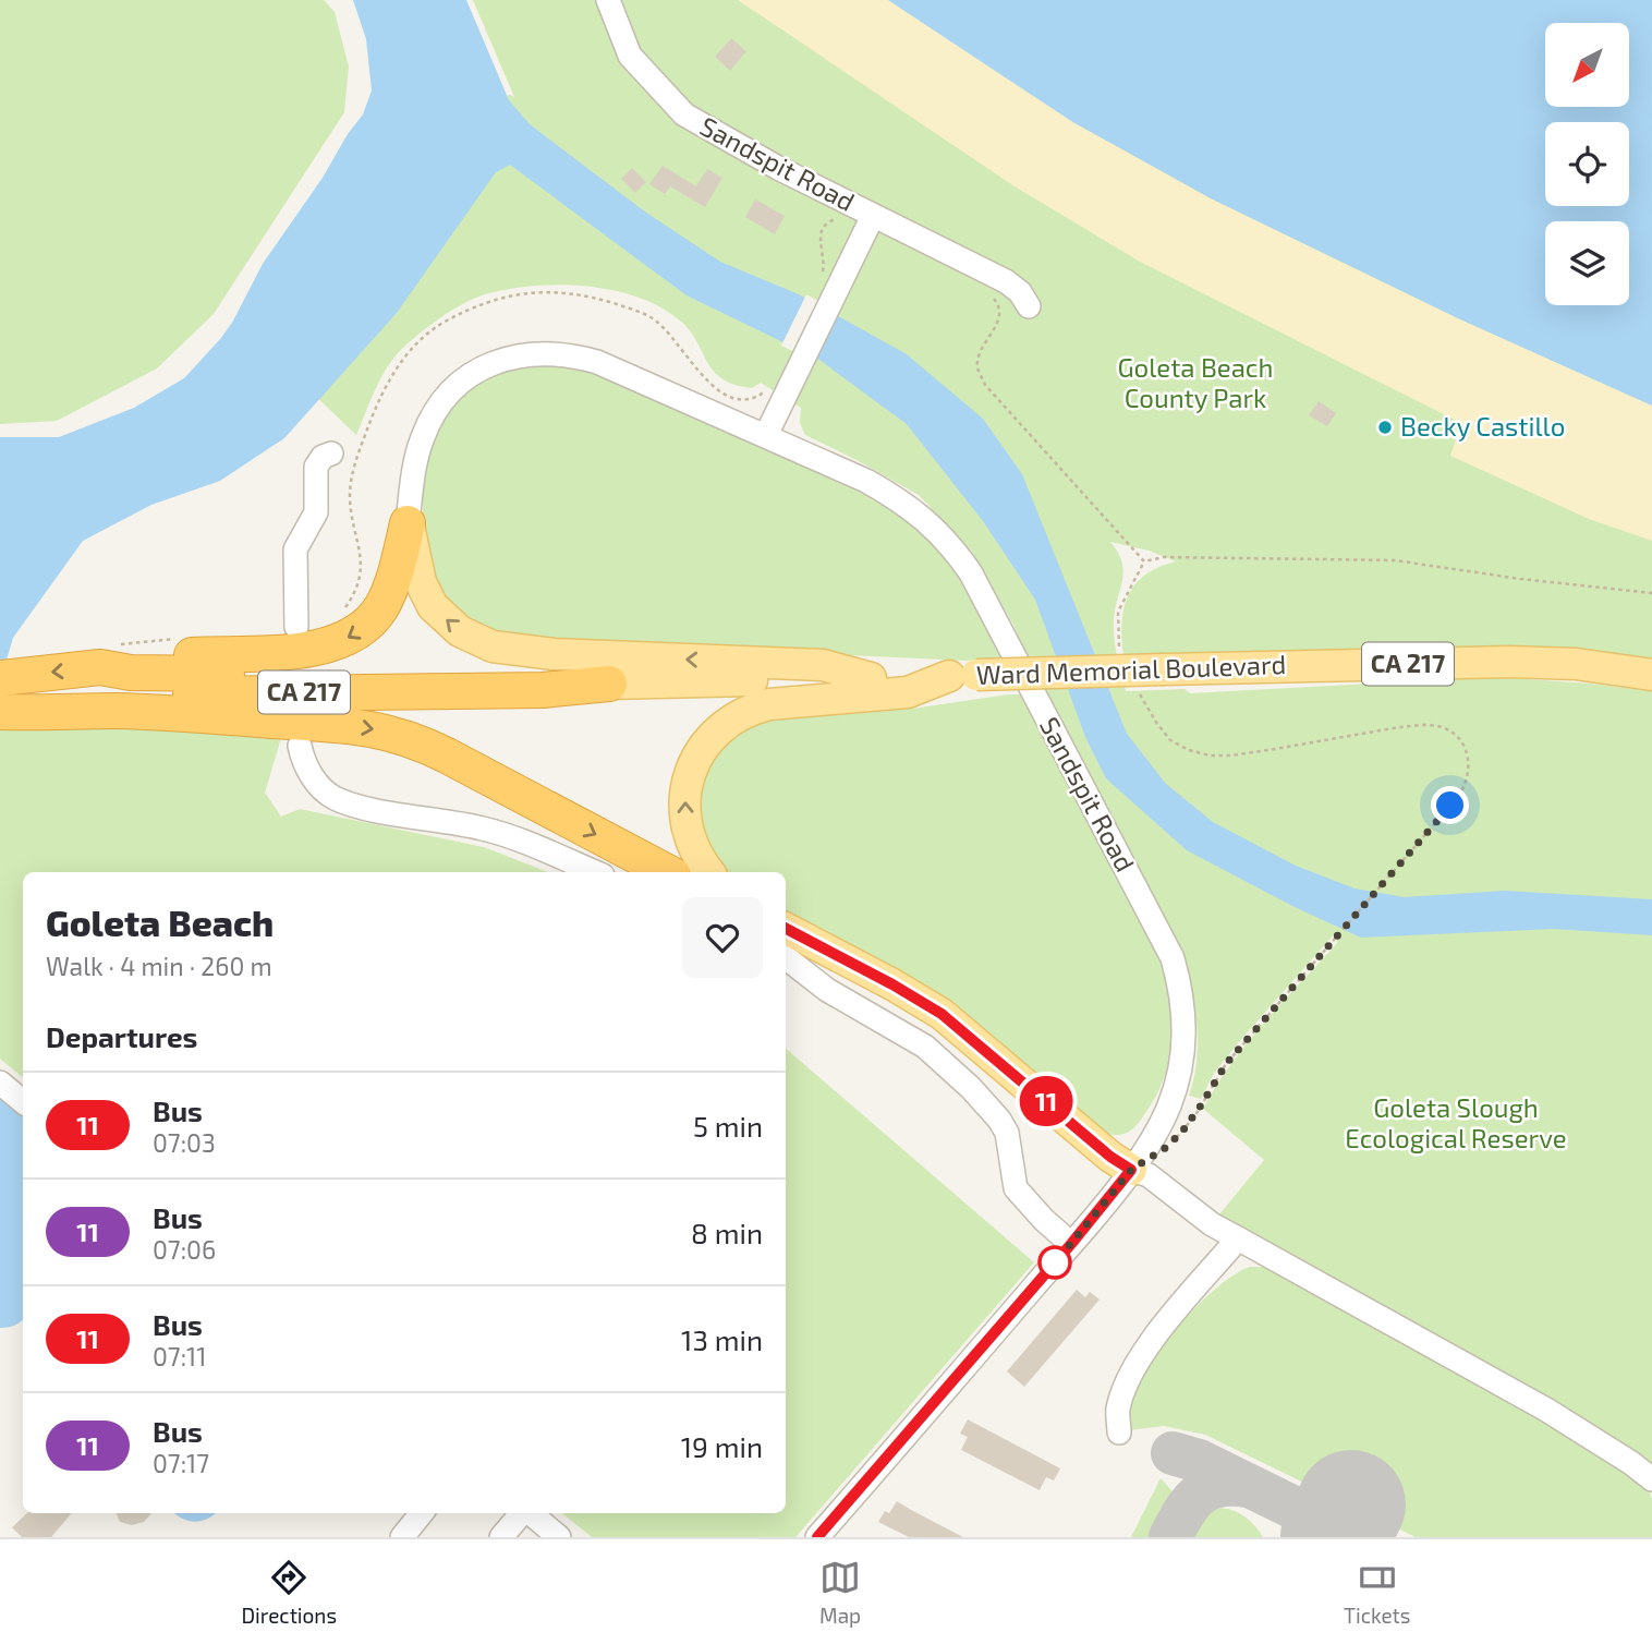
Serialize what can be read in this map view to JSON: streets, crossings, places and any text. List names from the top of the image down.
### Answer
{
  "streets": {
    "highway": ["CA 217", "Ward Memorial Boulevard"],
    "street": ["Sandspit Road"]
  },
  "parks": ["Goleta Beach County Park", "Goleta Slough Ecological Reserve"],
  "places": ["Becky Castillo"],
  "lines": ["bus line 11"],
  "north": "bottom left",
  "page": {
    "on_map": "11",
    "heading": [
      ["Goleta Beach", "Walk · 4 min · 260 m"],
      "Departures"
    ],
    "list": [
      {
        "mark": "11",
        "name": "Bus",
        "note": "07:03",
        "value": "5 min"
      },
      {
        "mark": "11",
        "name": "Bus",
        "note": "07:06",
        "value": "8 min"
      },
      {
        "mark": "11",
        "name": "Bus",
        "note": "07:11",
        "value": "13 min"
      },
      {
        "mark": "11",
        "name": "Bus",
        "note": "07:17",
        "value": "19 min"
      }
    ],
    "tabs": ["Directions", "Map", "Tickets"]
  }
}
